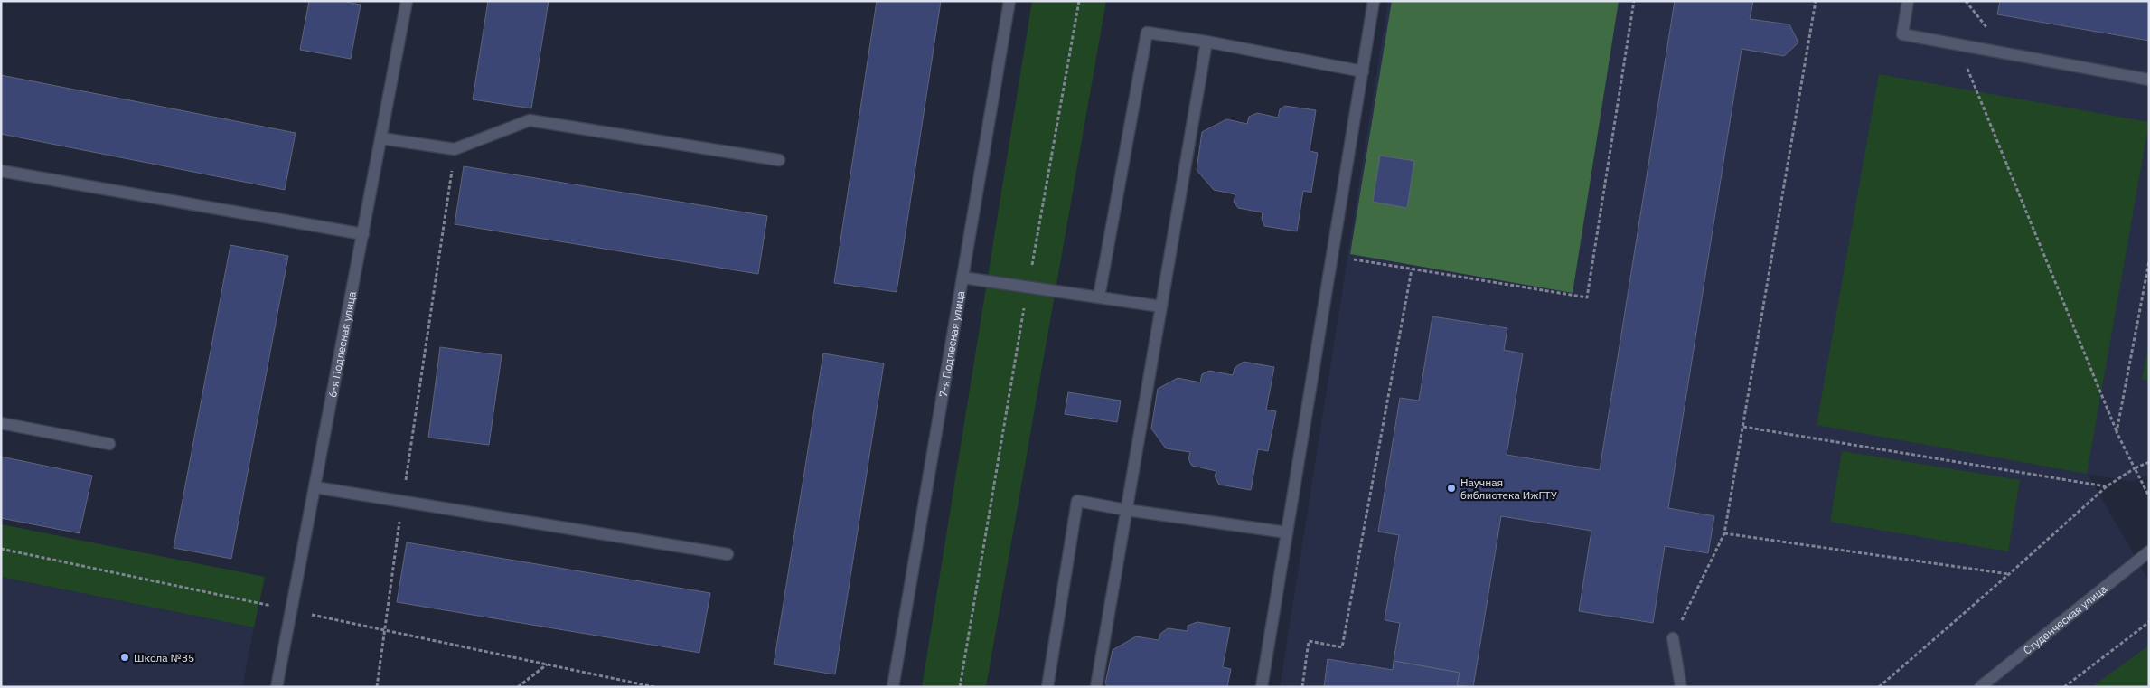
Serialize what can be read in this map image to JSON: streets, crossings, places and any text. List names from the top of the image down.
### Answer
{
  "streets": {
    "street": ["7-я Подлесная улица", "6-я Подлесная улица", "Студенческая улица"]
  },
  "places": ["Научная библиотека ИжГТУ", "Школа №35"]
}
